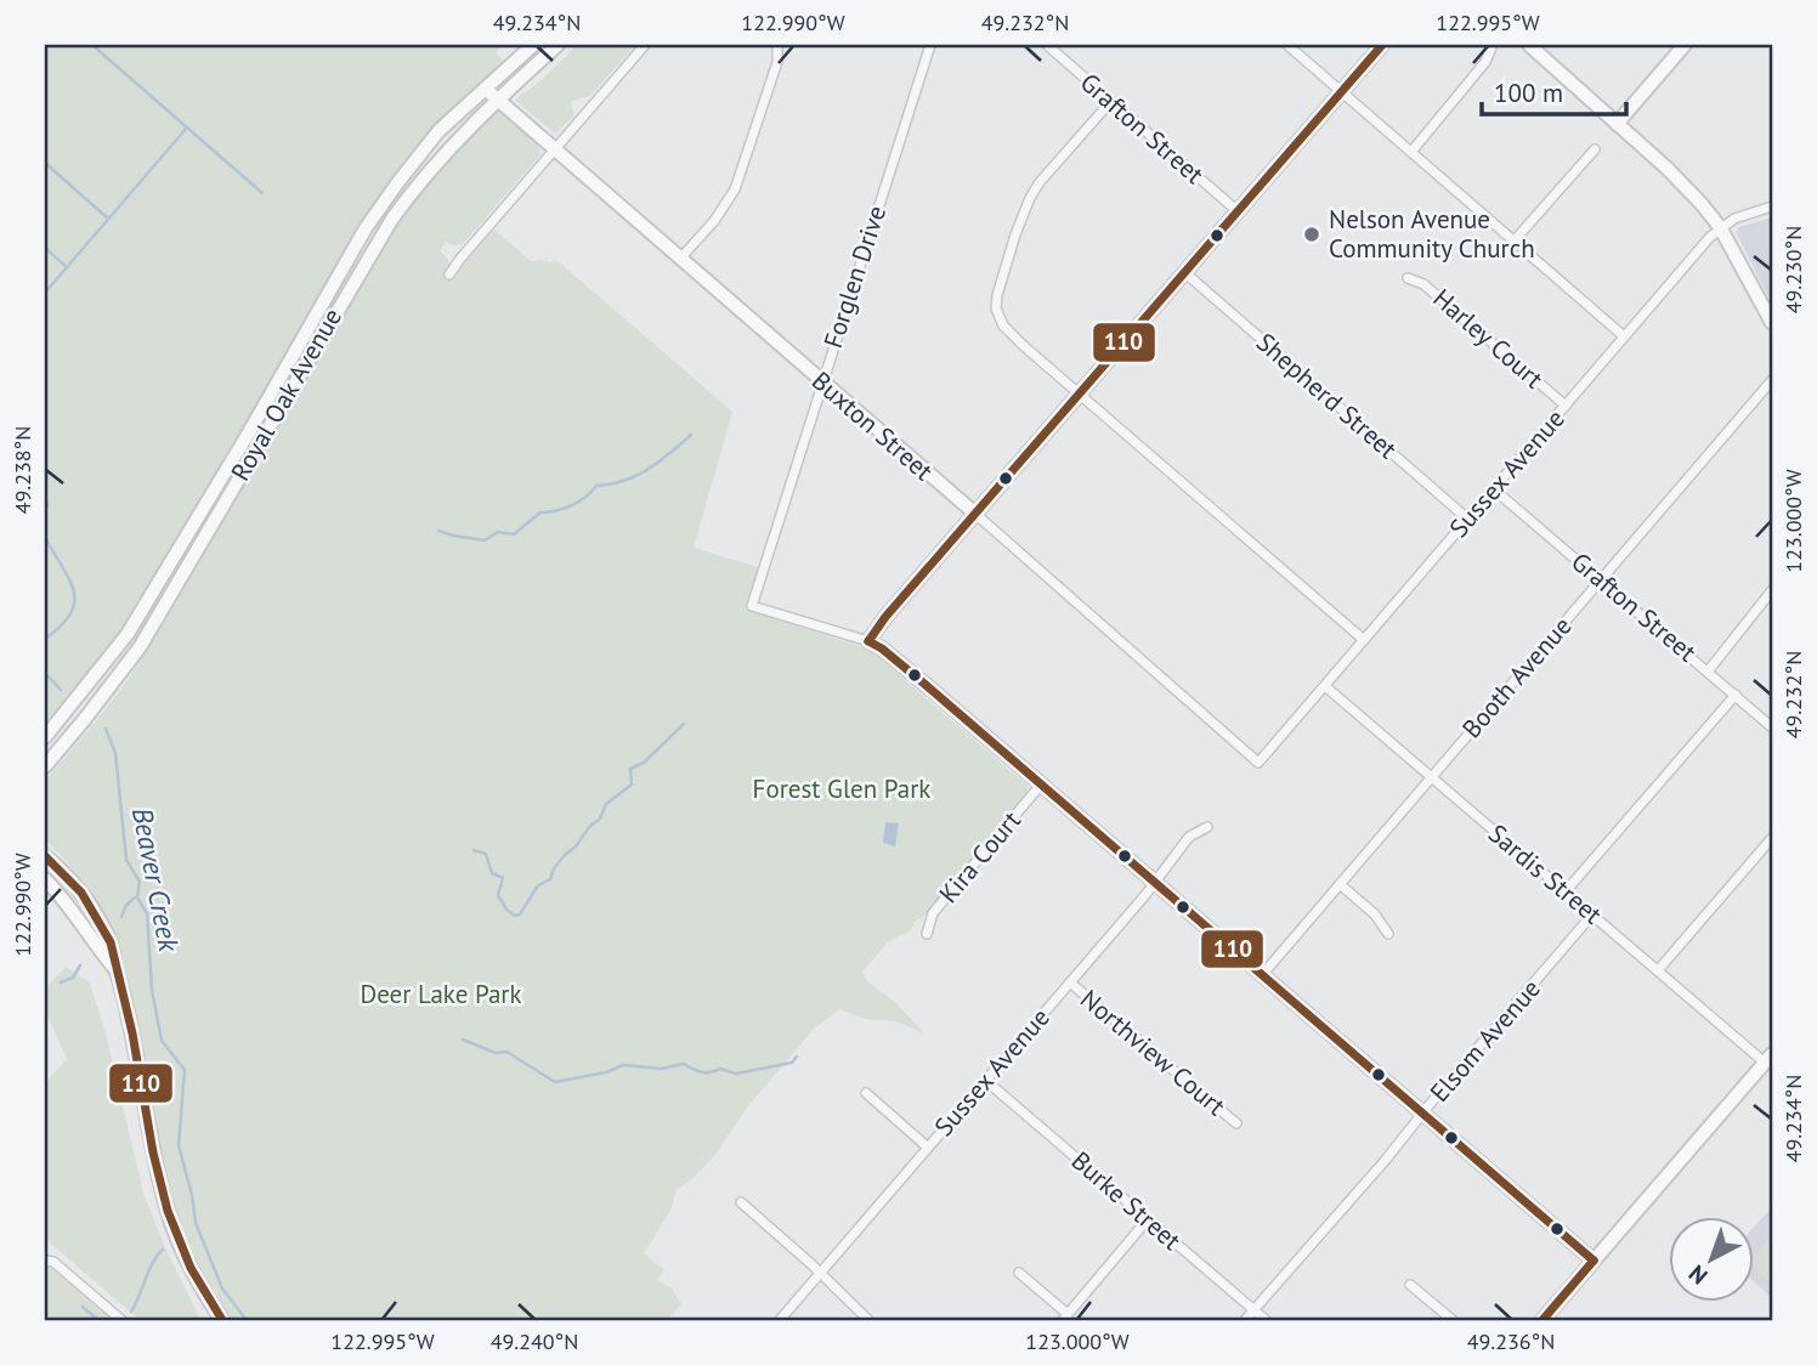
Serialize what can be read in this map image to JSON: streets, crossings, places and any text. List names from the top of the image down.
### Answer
{
  "streets": {
    "main road": ["Royal Oak Avenue", "Buxton Street"],
    "street": [
      "Grafton Street",
      "Forglen Drive",
      "Harley Court",
      "Shepherd Street",
      "Sussex Avenue",
      "Booth Avenue",
      "Kira Court",
      "Sardis Street",
      "Elsom Avenue",
      "Northview Court",
      "Burke Street"
    ]
  },
  "crossings": [
    ["Grafton Street", "Sussex Avenue"],
    ["Grafton Street", "Booth Avenue"],
    ["Forglen Drive", "Buxton Street"],
    ["Harley Court", "Sussex Avenue"],
    ["Royal Oak Avenue", "Buxton Street"],
    ["Shepherd Street", "Sussex Avenue"],
    ["Buxton Street", "Sussex Avenue"],
    ["Sussex Avenue", "Sardis Street"],
    ["Sussex Avenue", "Northview Court"],
    ["Sussex Avenue", "Burke Street"],
    ["Booth Avenue", "Sardis Street"],
    ["Sardis Street", "Elsom Avenue"],
    ["Elsom Avenue", "Burke Street"]
  ],
  "water": ["Beaver Creek"],
  "parks": ["Forest Glen Park", "Deer Lake Park"],
  "places": ["Nelson Avenue Community Church"],
  "lines": ["transit line 110"],
  "scale_bar": "100 m",
  "north": "bottom left",
  "coordinates": [
    "49.234°N",
    "122.990°W",
    "49.232°N",
    "122.995°W",
    "49.230°N",
    "49.238°N",
    "123.000°W",
    "49.240°N",
    "49.236°N"
  ]
}
